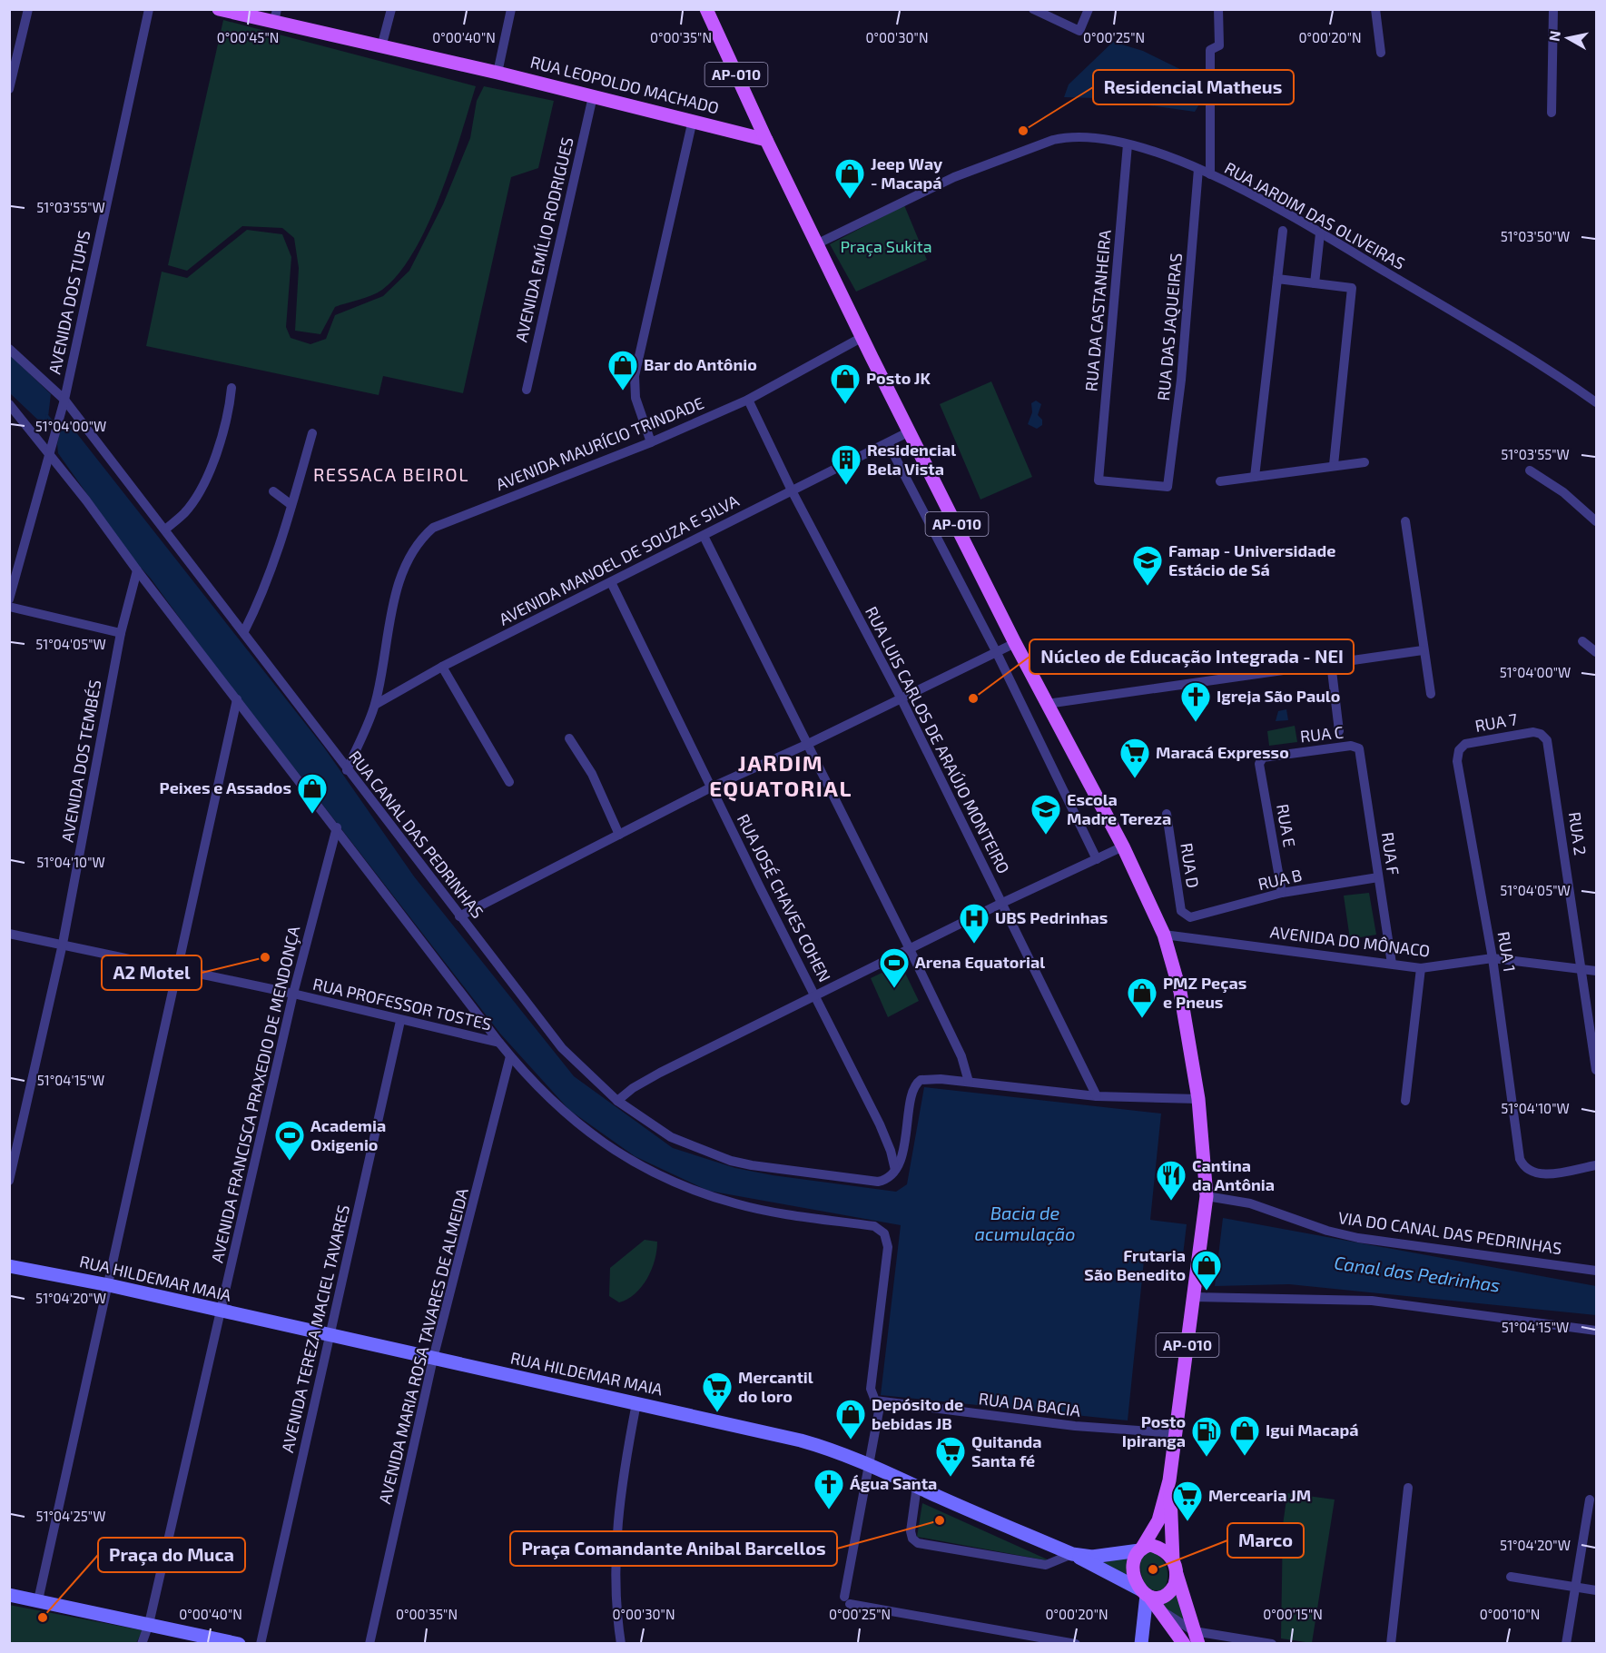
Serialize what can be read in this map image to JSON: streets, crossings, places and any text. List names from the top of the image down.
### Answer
{
  "streets": {
    "main road": ["AP-010", "RUA LEOPOLDO MACHADO", "RUA HILDEMAR MAIA"],
    "street": [
      "RUA JARDIM DAS OLIVEIRAS",
      "AVENIDA EMÍLIO RODRIGUES",
      "AVENIDA DOS TUPIS",
      "RUA DA CASTANHEIRA",
      "RUA DAS JAQUEIRAS",
      "AVENIDA MAURÍCIO TRINDADE",
      "AVENIDA MANOEL DE SOUZA E SILVA",
      "RUA 7",
      "RUA C",
      "RUA LUIS CARLOS DE ARAÚJO MONTEIRO",
      "AVENIDA DOS TEMBÉS",
      "RUA E",
      "RUA 2",
      "RUA CANAL DAS PEDRINHAS",
      "RUA F",
      "RUA D",
      "RUA B",
      "RUA JOSÉ CHAVES COHEN",
      "AVENIDA DO MÔNACO",
      "RUA 1",
      "RUA PROFESSOR TOSTES",
      "AVENIDA FRANCISCA PRAXEDIO DE MENDONÇA",
      "VIA DO CANAL DAS PEDRINHAS",
      "AVENIDA TEREZA MACIEL TAVARES",
      "AVENIDA MARIA ROSA TAVARES DE ALMEIDA",
      "RUA DA BACIA"
    ]
  },
  "crossings": [
    ["AP-010", "RUA LEOPOLDO MACHADO"],
    ["AP-010", "RUA JARDIM DAS OLIVEIRAS"],
    ["AP-010", "AVENIDA MAURÍCIO TRINDADE"],
    ["AP-010", "AVENIDA MANOEL DE SOUZA E SILVA"],
    ["AP-010", "AVENIDA DO MÔNACO"],
    ["AP-010", "VIA DO CANAL DAS PEDRINHAS"],
    ["AP-010", "RUA HILDEMAR MAIA"],
    ["AP-010", "RUA DA BACIA"],
    ["RUA LEOPOLDO MACHADO", "AVENIDA EMÍLIO RODRIGUES"],
    ["RUA JARDIM DAS OLIVEIRAS", "RUA DA CASTANHEIRA"],
    ["RUA JARDIM DAS OLIVEIRAS", "RUA DAS JAQUEIRAS"],
    ["AVENIDA DOS TUPIS", "RUA CANAL DAS PEDRINHAS"],
    ["RUA DA CASTANHEIRA", "RUA DAS JAQUEIRAS"],
    ["AVENIDA MAURÍCIO TRINDADE", "AVENIDA MANOEL DE SOUZA E SILVA"],
    ["AVENIDA MAURÍCIO TRINDADE", "RUA LUIS CARLOS DE ARAÚJO MONTEIRO"],
    ["AVENIDA MAURÍCIO TRINDADE", "RUA CANAL DAS PEDRINHAS"],
    ["AVENIDA MANOEL DE SOUZA E SILVA", "RUA LUIS CARLOS DE ARAÚJO MONTEIRO"],
    ["AVENIDA MANOEL DE SOUZA E SILVA", "RUA JOSÉ CHAVES COHEN"],
    ["RUA 7", "RUA 2"],
    ["RUA 7", "RUA 1"],
    ["RUA C", "RUA E"],
    ["RUA C", "RUA F"],
    ["AVENIDA DOS TEMBÉS", "RUA PROFESSOR TOSTES"],
    ["RUA E", "RUA B"],
    ["RUA 2", "AVENIDA DO MÔNACO"],
    ["RUA CANAL DAS PEDRINHAS", "RUA JOSÉ CHAVES COHEN"],
    ["RUA F", "RUA B"],
    ["RUA F", "AVENIDA DO MÔNACO"],
    ["RUA D", "RUA B"],
    ["AVENIDA DO MÔNACO", "RUA 1"],
    ["RUA PROFESSOR TOSTES", "AVENIDA FRANCISCA PRAXEDIO DE MENDONÇA"],
    ["RUA PROFESSOR TOSTES", "AVENIDA TEREZA MACIEL TAVARES"],
    ["AVENIDA FRANCISCA PRAXEDIO DE MENDONÇA", "RUA HILDEMAR MAIA"],
    ["RUA HILDEMAR MAIA", "AVENIDA TEREZA MACIEL TAVARES"],
    ["RUA HILDEMAR MAIA", "AVENIDA MARIA ROSA TAVARES DE ALMEIDA"]
  ],
  "districts": ["RESSACA BEIROL", "JARDIM EQUATORIAL"],
  "water": ["Bacia de acumulação", "Canal das Pedrinhas"],
  "parks": ["Praça Sukita"],
  "places": {
    "other": [
      "Residencial Matheus",
      "Núcleo de Educação Integrada - NEI",
      "A2 Motel",
      "Praça Comandante Anibal Barcellos",
      "Marco",
      "Praça do Muca"
    ],
    "shop": [
      "Jeep Way - Macapá",
      "Bar do Antônio",
      "Posto JK",
      "Peixes e Assados",
      "PMZ Peças e Pneus",
      "Frutaria São Benedito",
      "Depósito de bebidas JB",
      "Igui Macapá"
    ],
    "building": ["Residencial Bela Vista"],
    "school or university": ["Famap - Universidade Estácio de Sá", "Escola Madre Tereza"],
    "church": ["Igreja São Paulo", "Água Santa"],
    "supermarket": [
      "Maracá Expresso",
      "Mercantil do loro",
      "Quitanda Santa fé",
      "Mercearia JM"
    ],
    "hospital": ["UBS Pedrinhas"],
    "sports": ["Arena Equatorial", "Academia Oxigenio"],
    "restaurant": ["Cantina da Antônia"],
    "fuel station": ["Posto Ipiranga"]
  },
  "north": "left",
  "coordinates": [
    "0°00'45\"N",
    "0°00'40\"N",
    "0°00'35\"N",
    "0°00'30\"N",
    "0°00'25\"N",
    "0°00'20\"N",
    "51°03'55\"W",
    "51°03'50\"W",
    "51°04'00\"W",
    "51°04'05\"W",
    "51°04'10\"W",
    "51°04'15\"W",
    "51°04'20\"W",
    "51°04'25\"W",
    "0°00'15\"N",
    "0°00'10\"N"
  ]
}
